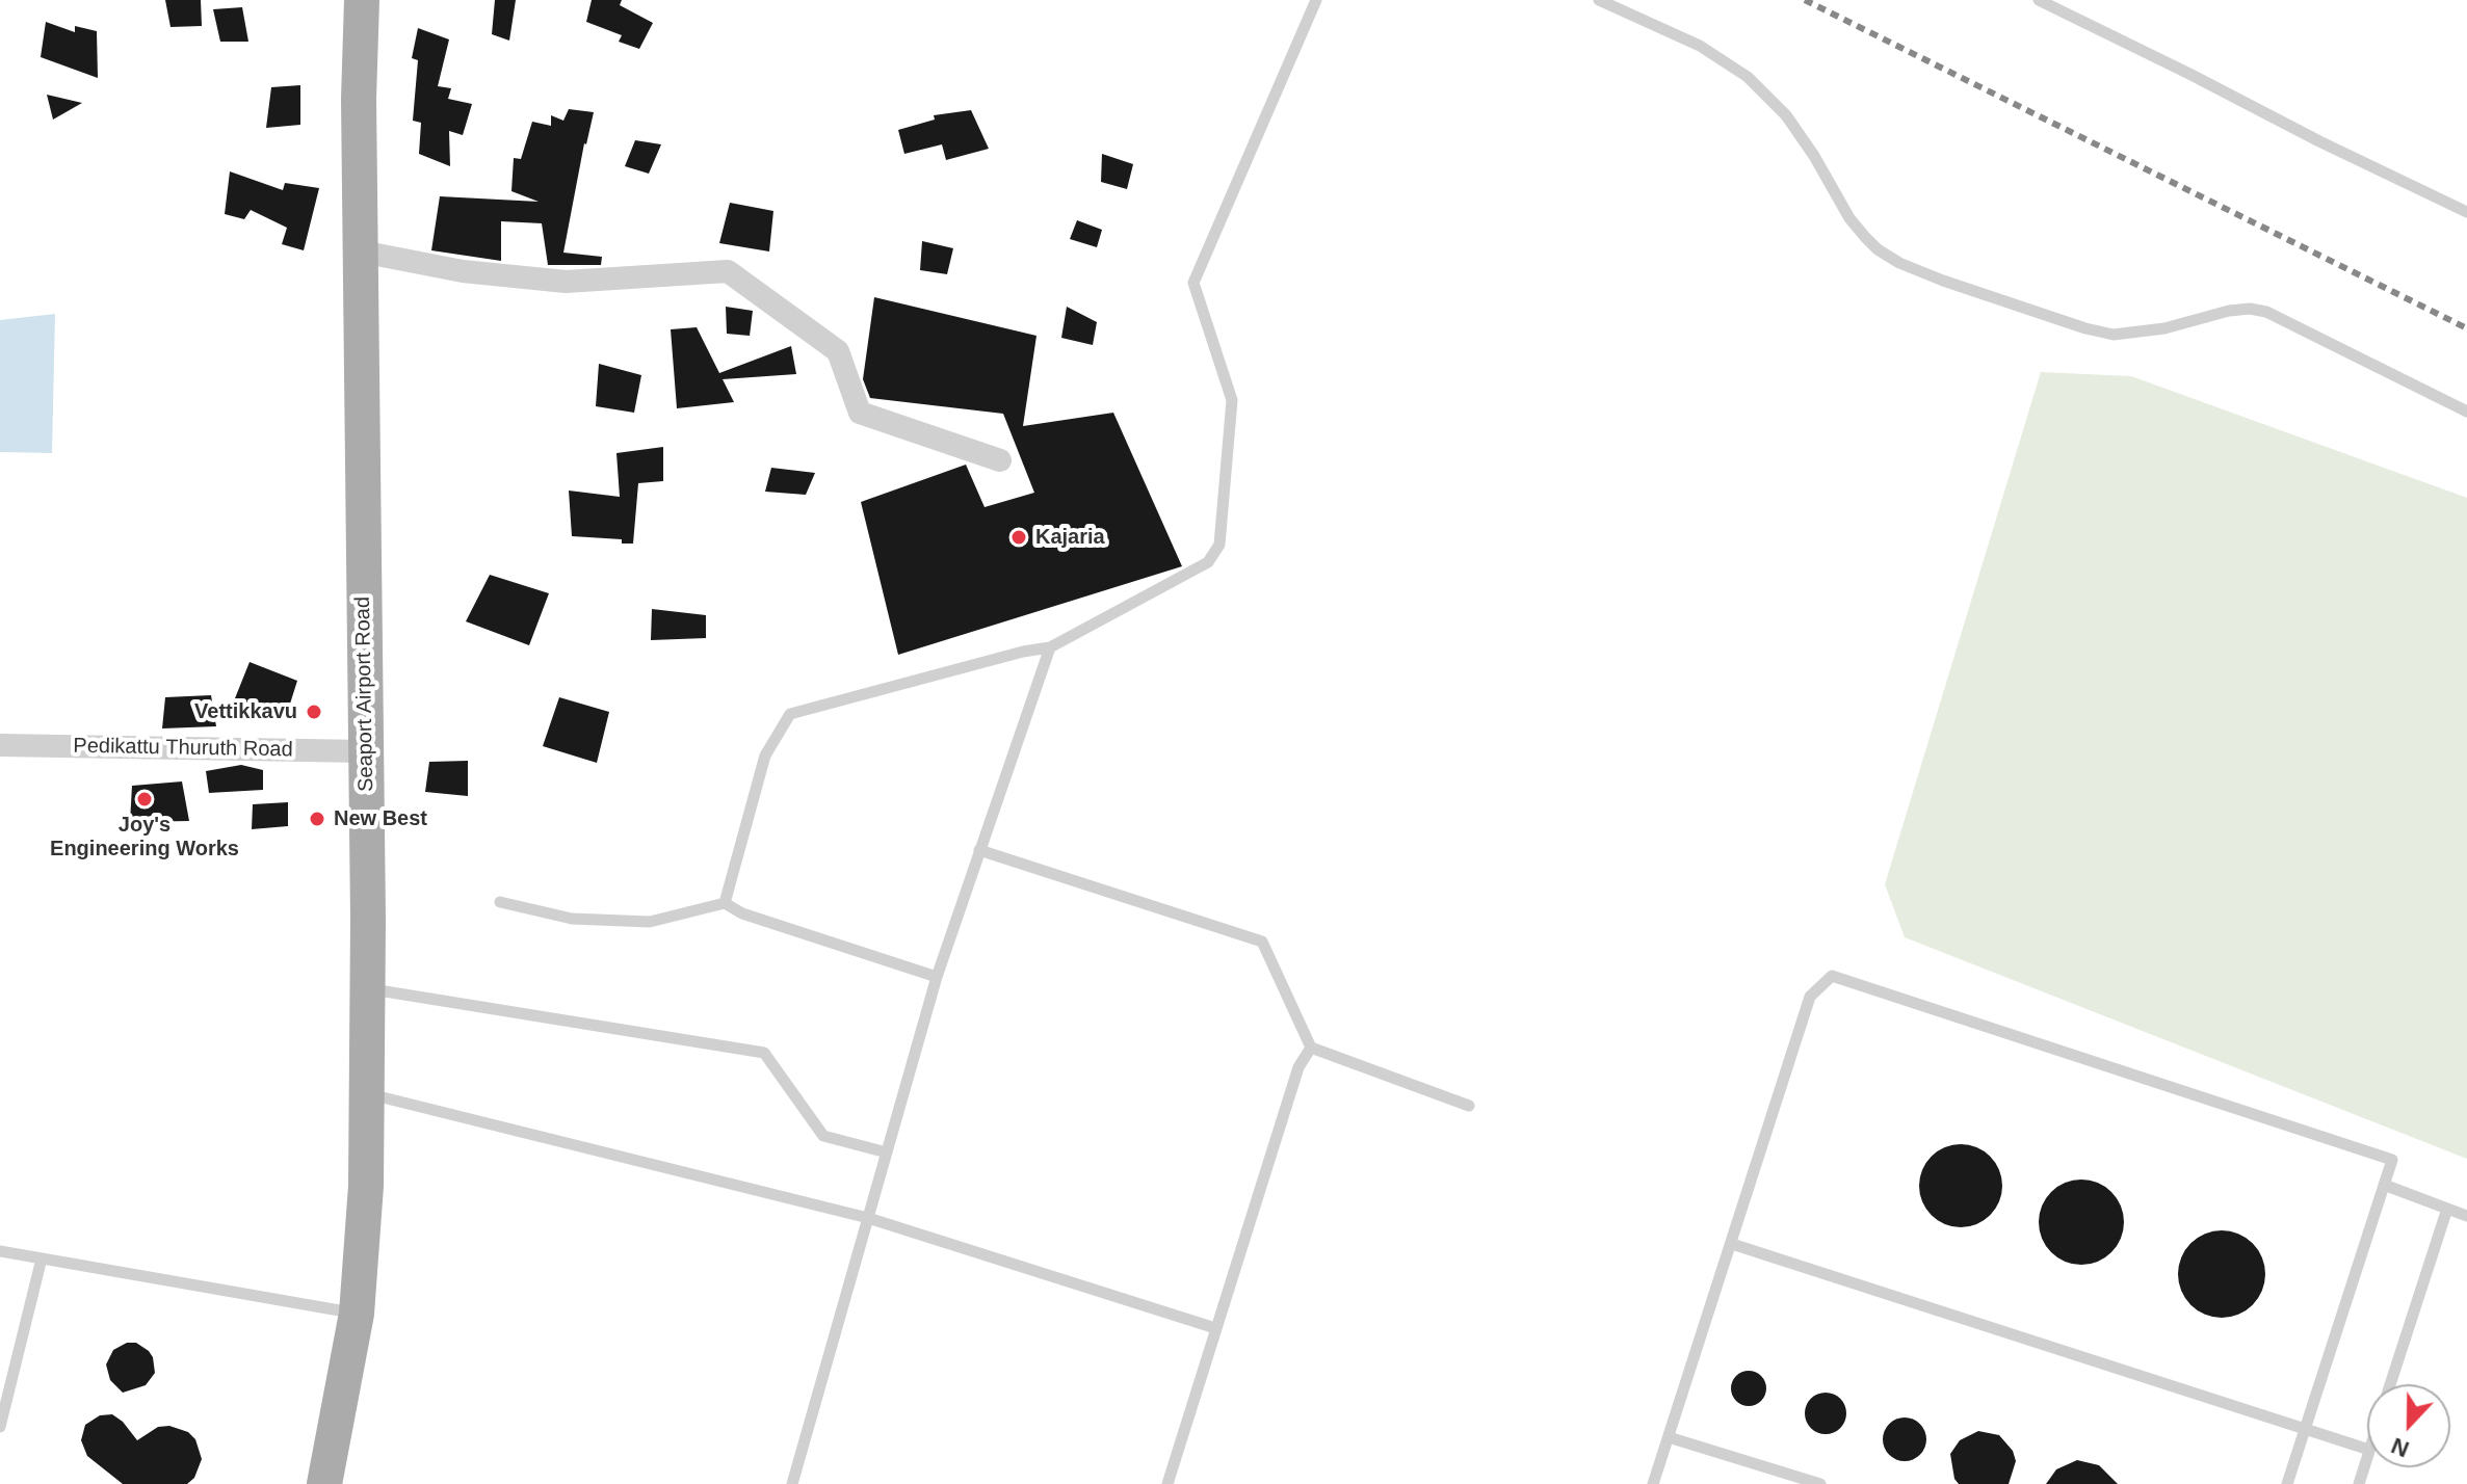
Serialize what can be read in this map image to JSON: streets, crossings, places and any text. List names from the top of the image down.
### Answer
{
  "streets": {
    "main road": ["Seaport Airport Road"],
    "street": ["Pedikattu Thuruth Road"]
  },
  "crossings": [
    ["Seaport Airport Road", "Pedikattu Thuruth Road"]
  ],
  "places": [
    "Kajaria",
    "Vettikkavu",
    "Joy's Engineering Works",
    "New Best"
  ],
  "north": "bottom"
}
